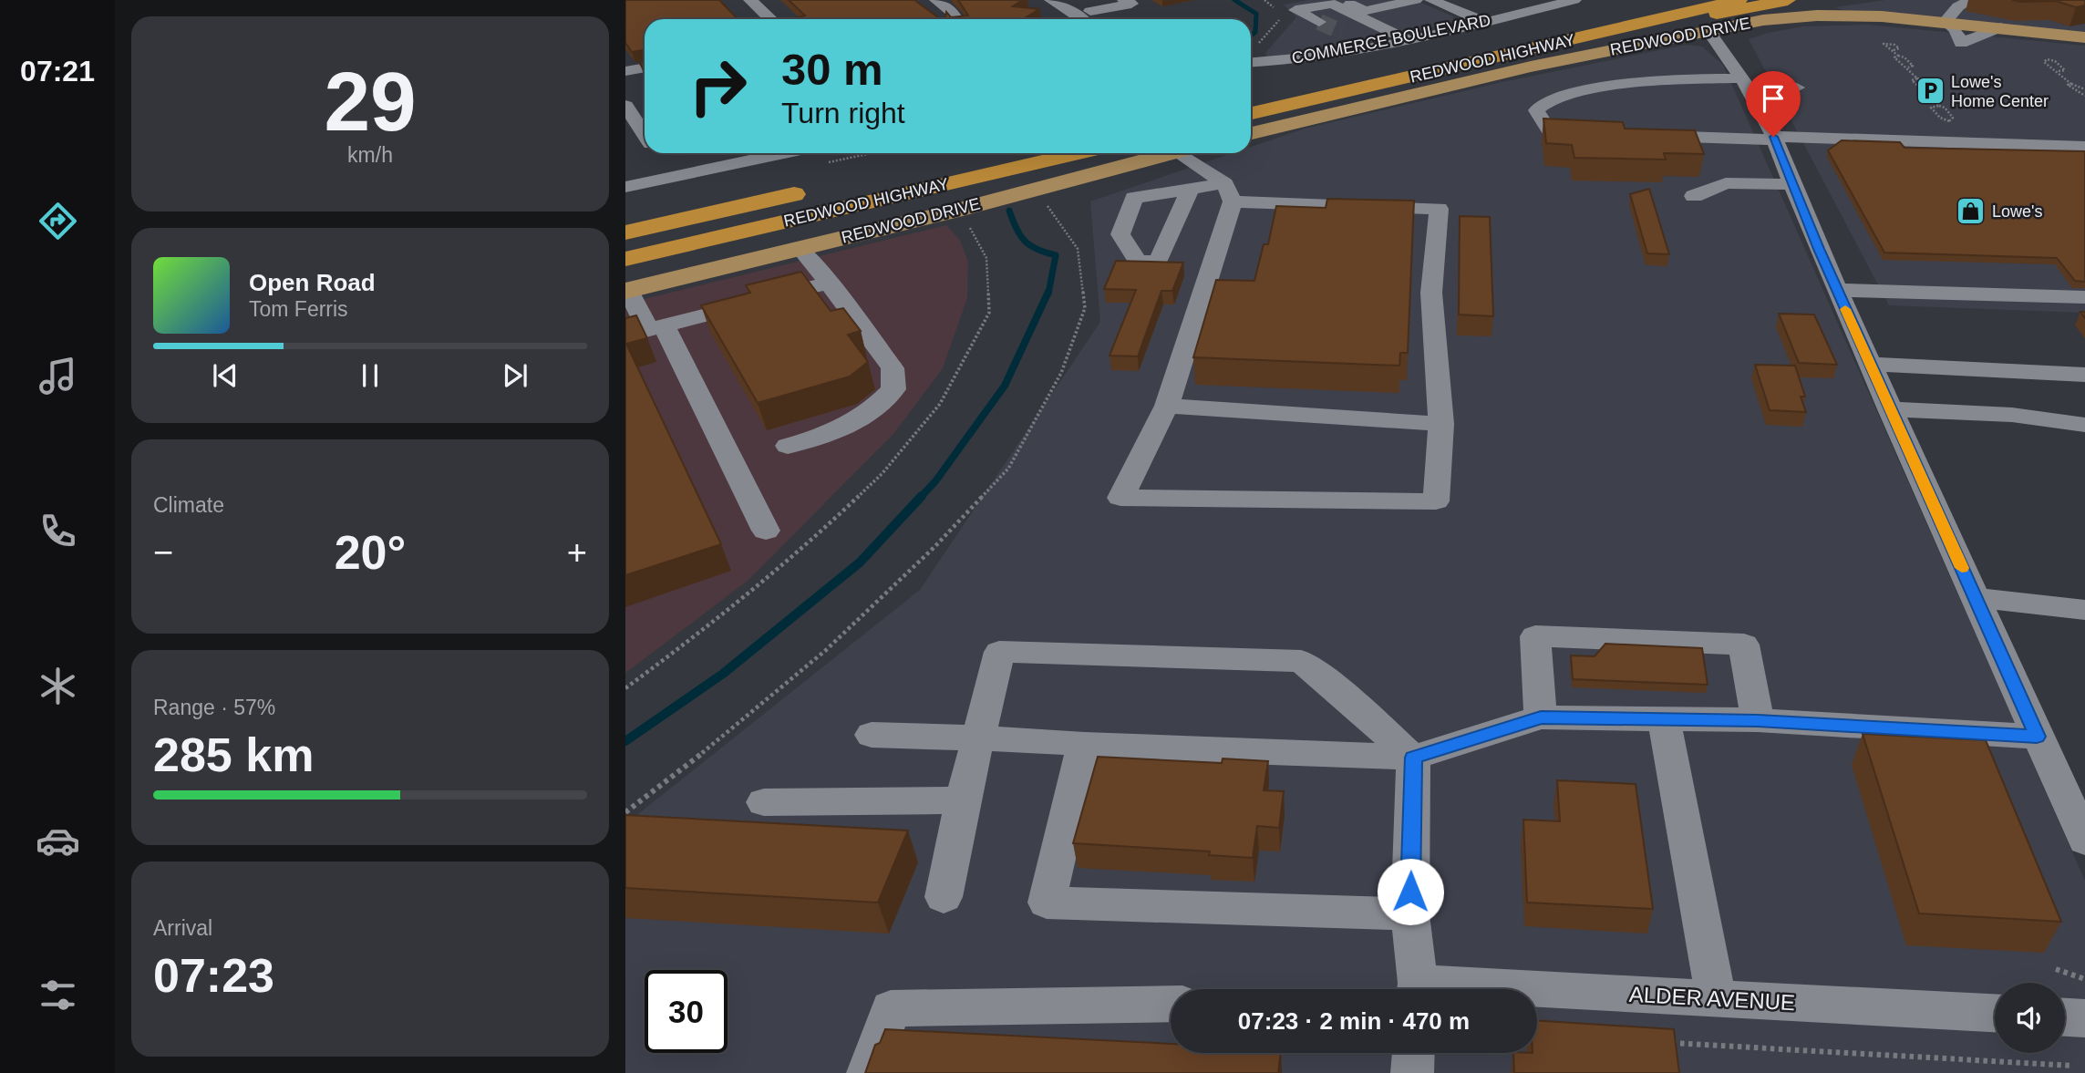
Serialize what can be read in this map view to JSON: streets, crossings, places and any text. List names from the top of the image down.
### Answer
{
  "streets": {
    "highway": ["REDWOOD HIGHWAY"],
    "main road": ["REDWOOD DRIVE"],
    "street": ["COMMERCE BOULEVARD", "ALDER AVENUE"]
  },
  "crossings": [
    ["COMMERCE BOULEVARD", "REDWOOD HIGHWAY"]
  ],
  "places": {
    "parking": ["Lowe's Home Center"],
    "shop": ["Lowe's"]
  },
  "page": {
    "tabs": "07:21",
    "tile": [
      ["29", "km/h"],
      "Climate",
      ["Range · 57%", "285 km"],
      ["Arrival", "07:23"]
    ],
    "turn": ["30 m", "Turn right"],
    "song": ["Open Road", "Tom Ferris"],
    "heat": ["−", "20°", "+"],
    "limit": "30",
    "trip": "07:23 · 2 min · 470 m"
  }
}
